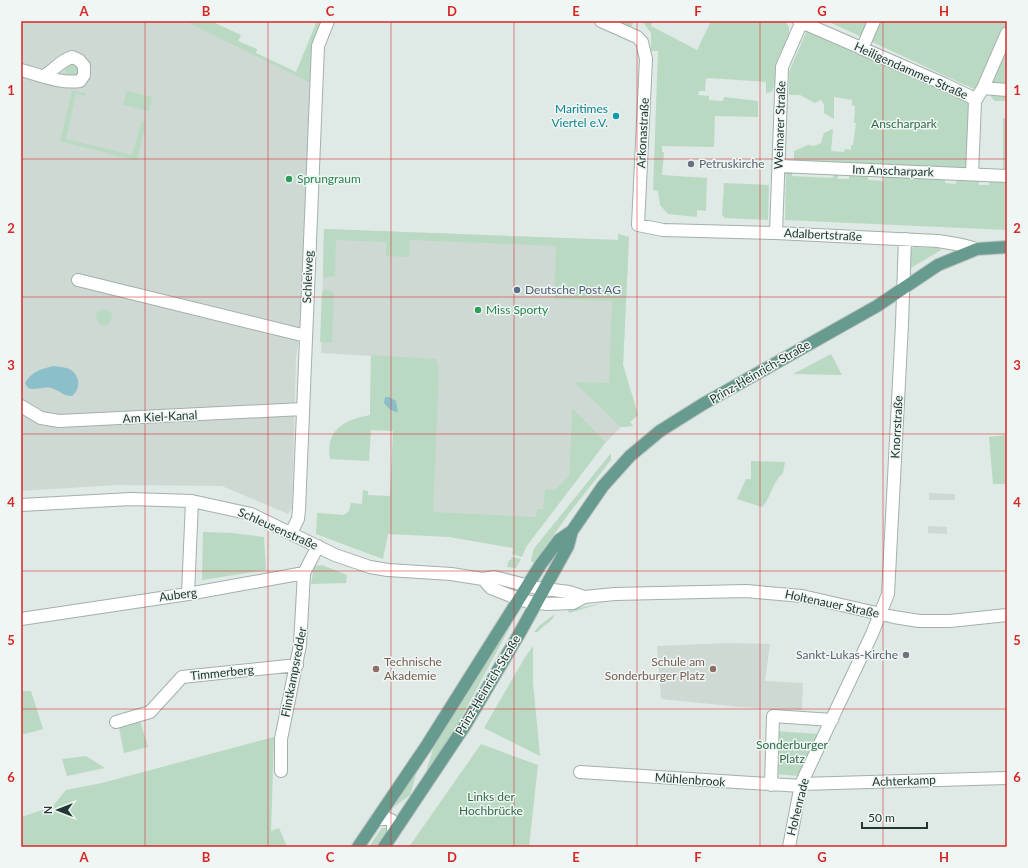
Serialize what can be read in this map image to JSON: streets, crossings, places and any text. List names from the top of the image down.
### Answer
{
  "streets": {
    "main road": ["Adalbertstraße", "Prinz-Heinrich-Straße"],
    "street": [
      "Heiligendammer Straße",
      "Weimarer Straße",
      "Arkonastraße",
      "Im Anscharpark",
      "Schleiweg",
      "Am Kiel-Kanal",
      "Knorrstraße",
      "Schleusenstraße",
      "Auberg",
      "Holtenauer Straße",
      "Flintkampsredder",
      "Timmerberg",
      "Mühlenbrook",
      "Achterkamp",
      "Hohenrade"
    ]
  },
  "crossings": [
    ["Heiligendammer Straße", "Weimarer Straße"],
    ["Heiligendammer Straße", "Im Anscharpark"],
    ["Weimarer Straße", "Im Anscharpark"],
    ["Weimarer Straße", "Adalbertstraße"],
    ["Arkonastraße", "Adalbertstraße"],
    ["Adalbertstraße", "Prinz-Heinrich-Straße"],
    ["Adalbertstraße", "Knorrstraße"],
    ["Schleiweg", "Am Kiel-Kanal"],
    ["Schleiweg", "Schleusenstraße"],
    ["Prinz-Heinrich-Straße", "Knorrstraße"],
    ["Prinz-Heinrich-Straße", "Schleusenstraße"],
    ["Prinz-Heinrich-Straße", "Holtenauer Straße"],
    ["Knorrstraße", "Holtenauer Straße"],
    ["Knorrstraße", "Hohenrade"],
    ["Schleusenstraße", "Holtenauer Straße"],
    ["Auberg", "Flintkampsredder"],
    ["Holtenauer Straße", "Hohenrade"],
    ["Flintkampsredder", "Timmerberg"],
    ["Mühlenbrook", "Achterkamp"],
    ["Mühlenbrook", "Hohenrade"],
    ["Achterkamp", "Hohenrade"]
  ],
  "parks": ["Anscharpark", "Sonderburger Platz", "Links der Hochbrücke"],
  "places": [
    "Maritimes Viertel e.V.",
    "Petruskirche",
    "Sprungraum",
    "Deutsche Post AG",
    "Miss Sporty",
    "Sankt-Lukas-Kirche",
    "Technische Akademie",
    "Schule am Sonderburger Platz"
  ],
  "scale_bar": "50 m",
  "north": "left",
  "grid": {
    "columns": [
      "A",
      "B",
      "C",
      "D",
      "E",
      "F",
      "G",
      "H"
    ],
    "rows": [
      "1",
      "2",
      "3",
      "4",
      "5",
      "6"
    ]
  }
}
